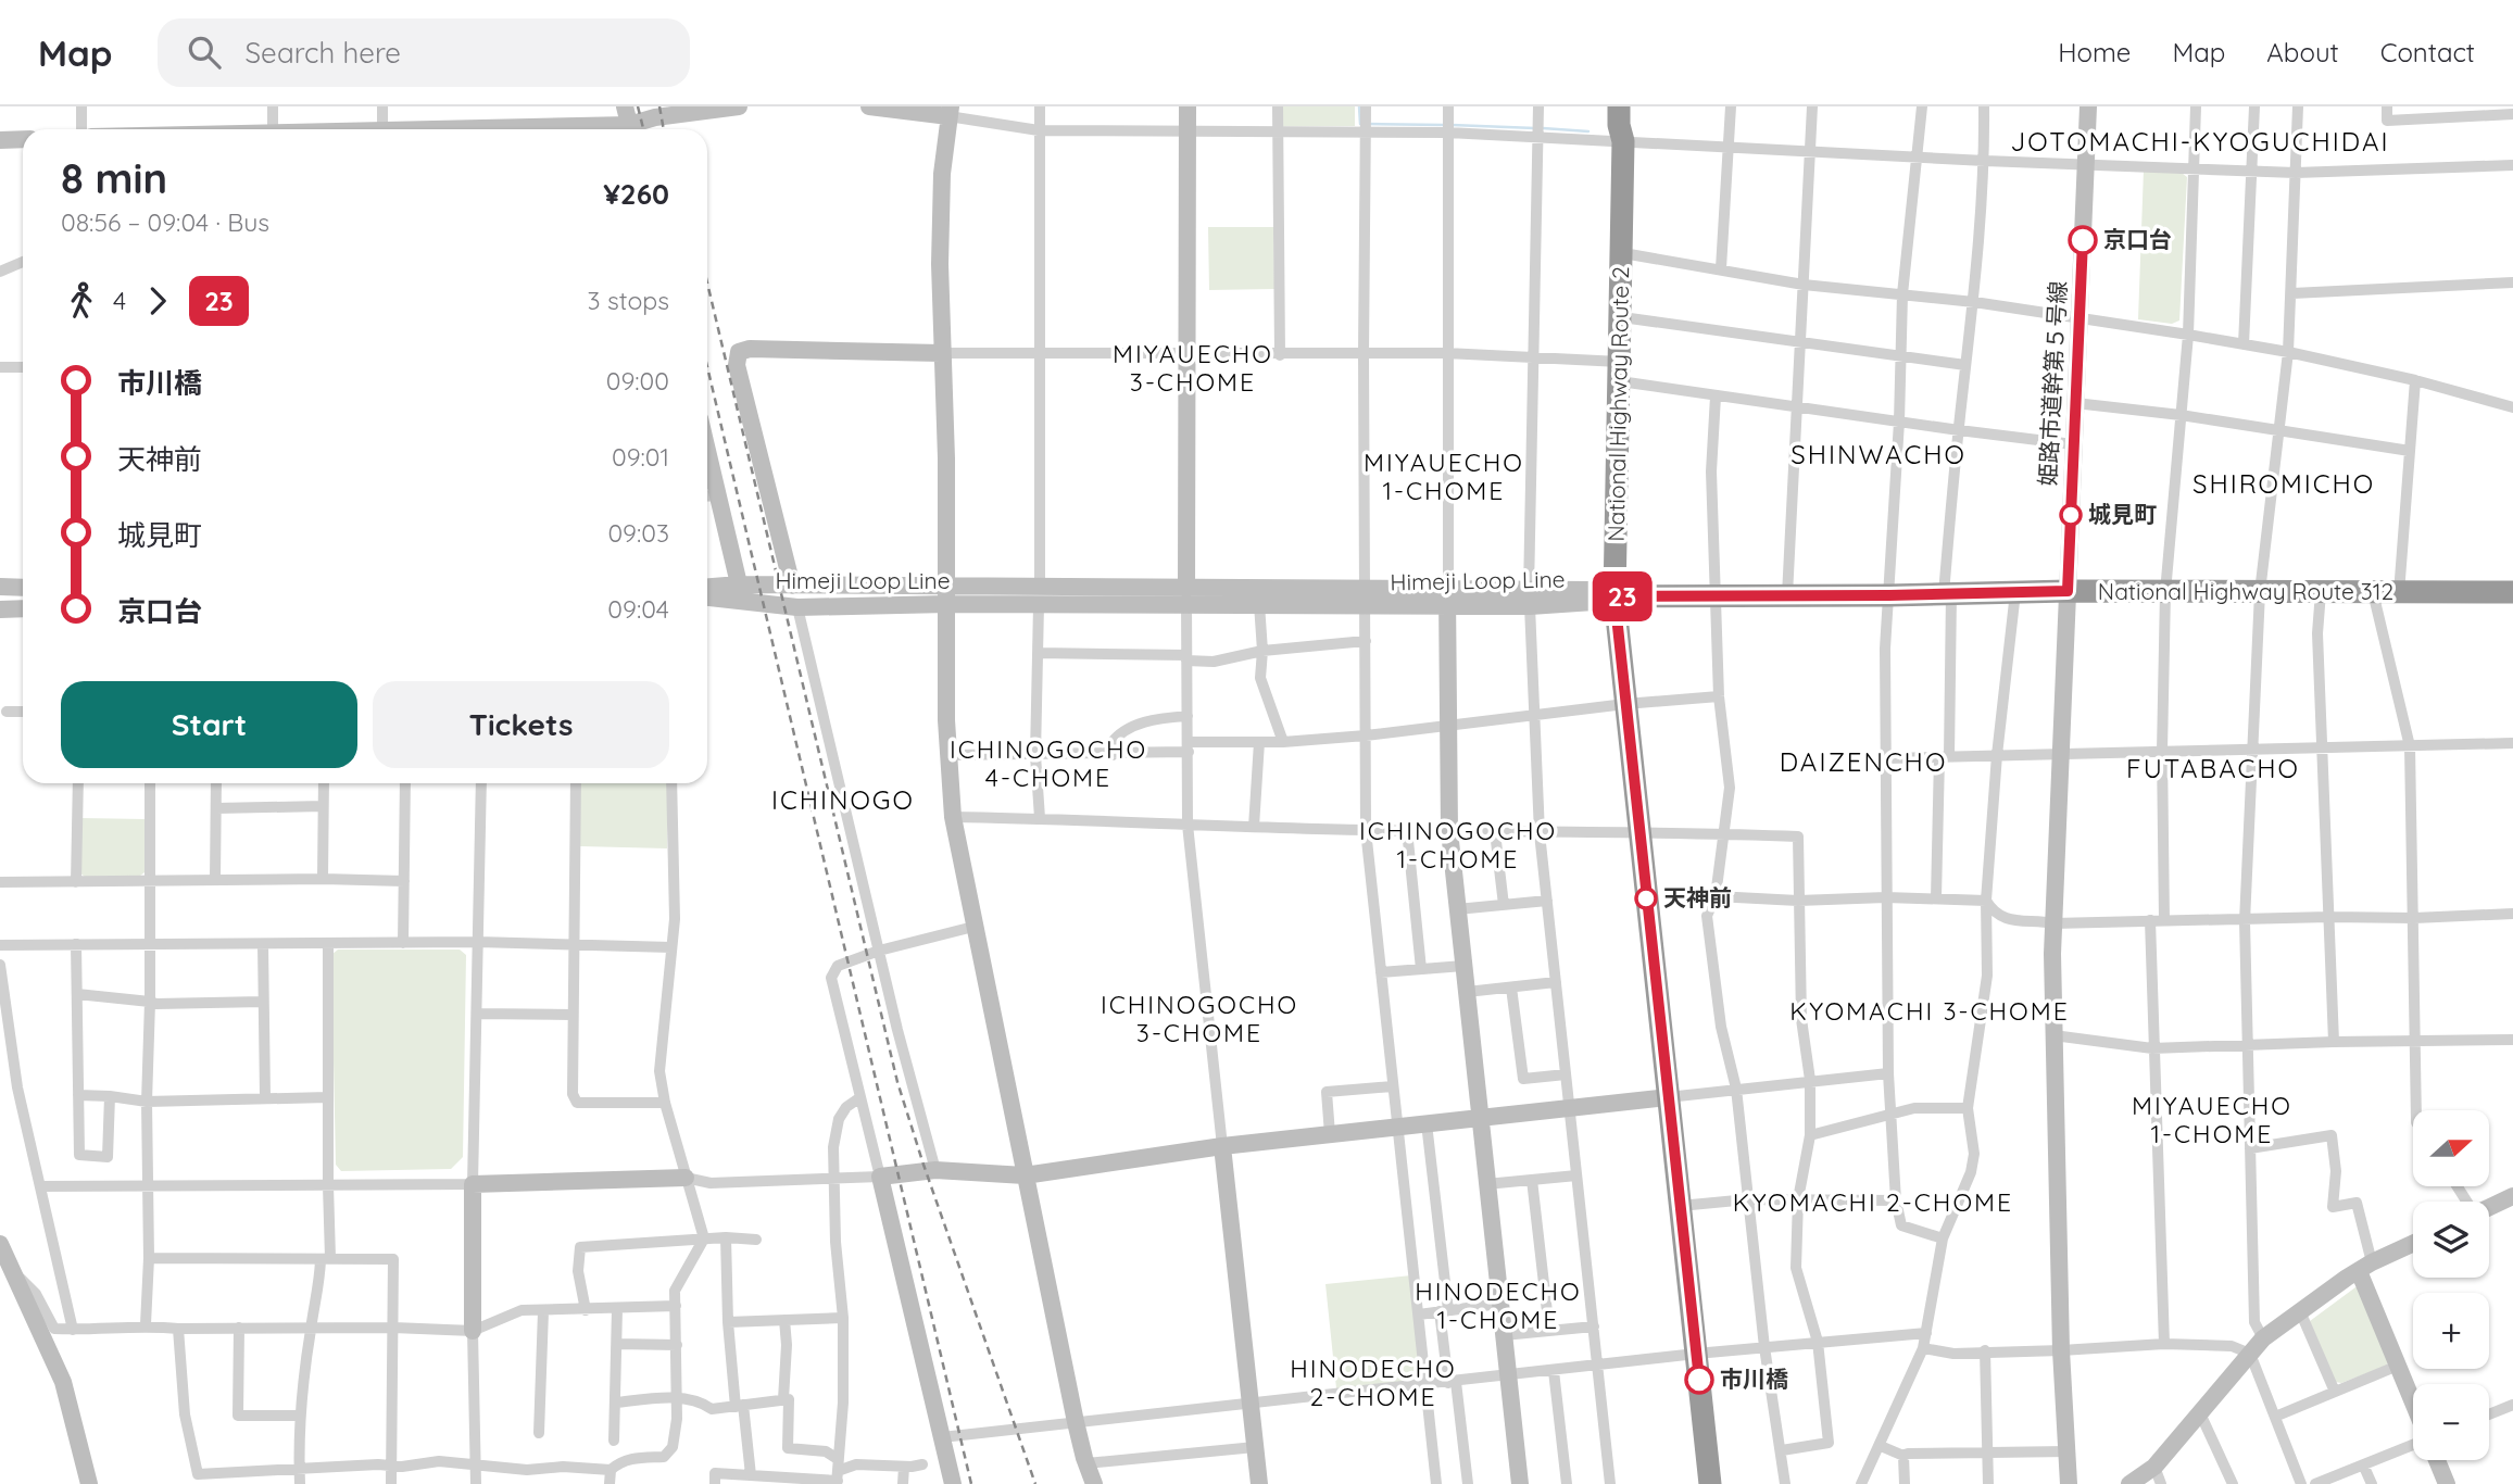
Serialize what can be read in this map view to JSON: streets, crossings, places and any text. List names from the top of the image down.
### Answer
{
  "streets": {
    "highway": ["National Highway Route 2", "National Highway Route 312"],
    "street": ["姫路市道幹第５号線", "Himeji Loop Line"]
  },
  "crossings": [
    ["姫路市道幹第５号線", "National Highway Route 312"],
    ["National Highway Route 2", "Himeji Loop Line"],
    ["National Highway Route 2", "National Highway Route 312"],
    ["Himeji Loop Line", "National Highway Route 312"]
  ],
  "districts": [
    "JOTOMACHI-KYOGUCHIDAI",
    "MIYAUECHO 3-CHOME",
    "SHINWACHO",
    "MIYAUECHO 1-CHOME",
    "SHIROMICHO",
    "ICHINOGOCHO 4-CHOME",
    "DAIZENCHO",
    "FUTABACHO",
    "ICHINOGO",
    "ICHINOGOCHO 1-CHOME",
    "ICHINOGOCHO 3-CHOME",
    "KYOMACHI 3-CHOME",
    "MIYAUECHO 1-CHOME",
    "KYOMACHI 2-CHOME",
    "HINODECHO 1-CHOME",
    "HINODECHO 2-CHOME"
  ],
  "places": [
    "京口台",
    "城見町",
    "天神前",
    "市川橋"
  ],
  "lines": ["bus line 23"],
  "north": "right",
  "page": {
    "header": "Map",
    "search": "Search here",
    "nav": [
      "Home",
      "Map",
      "About",
      "Contact"
    ],
    "on_map": "23",
    "heading": ["8 min", "08:56 – 09:04 · Bus", "¥260"],
    "legs": ["4", "23", "3 stops"],
    "list": [
      {
        "name": "市川橋",
        "value": "09:00"
      },
      {
        "name": "天神前",
        "value": "09:01"
      },
      {
        "name": "城見町",
        "value": "09:03"
      },
      {
        "name": "京口台",
        "value": "09:04"
      }
    ],
    "buttons": ["Start", "Tickets"],
    "map_buttons": ["+", "−"]
  }
}
